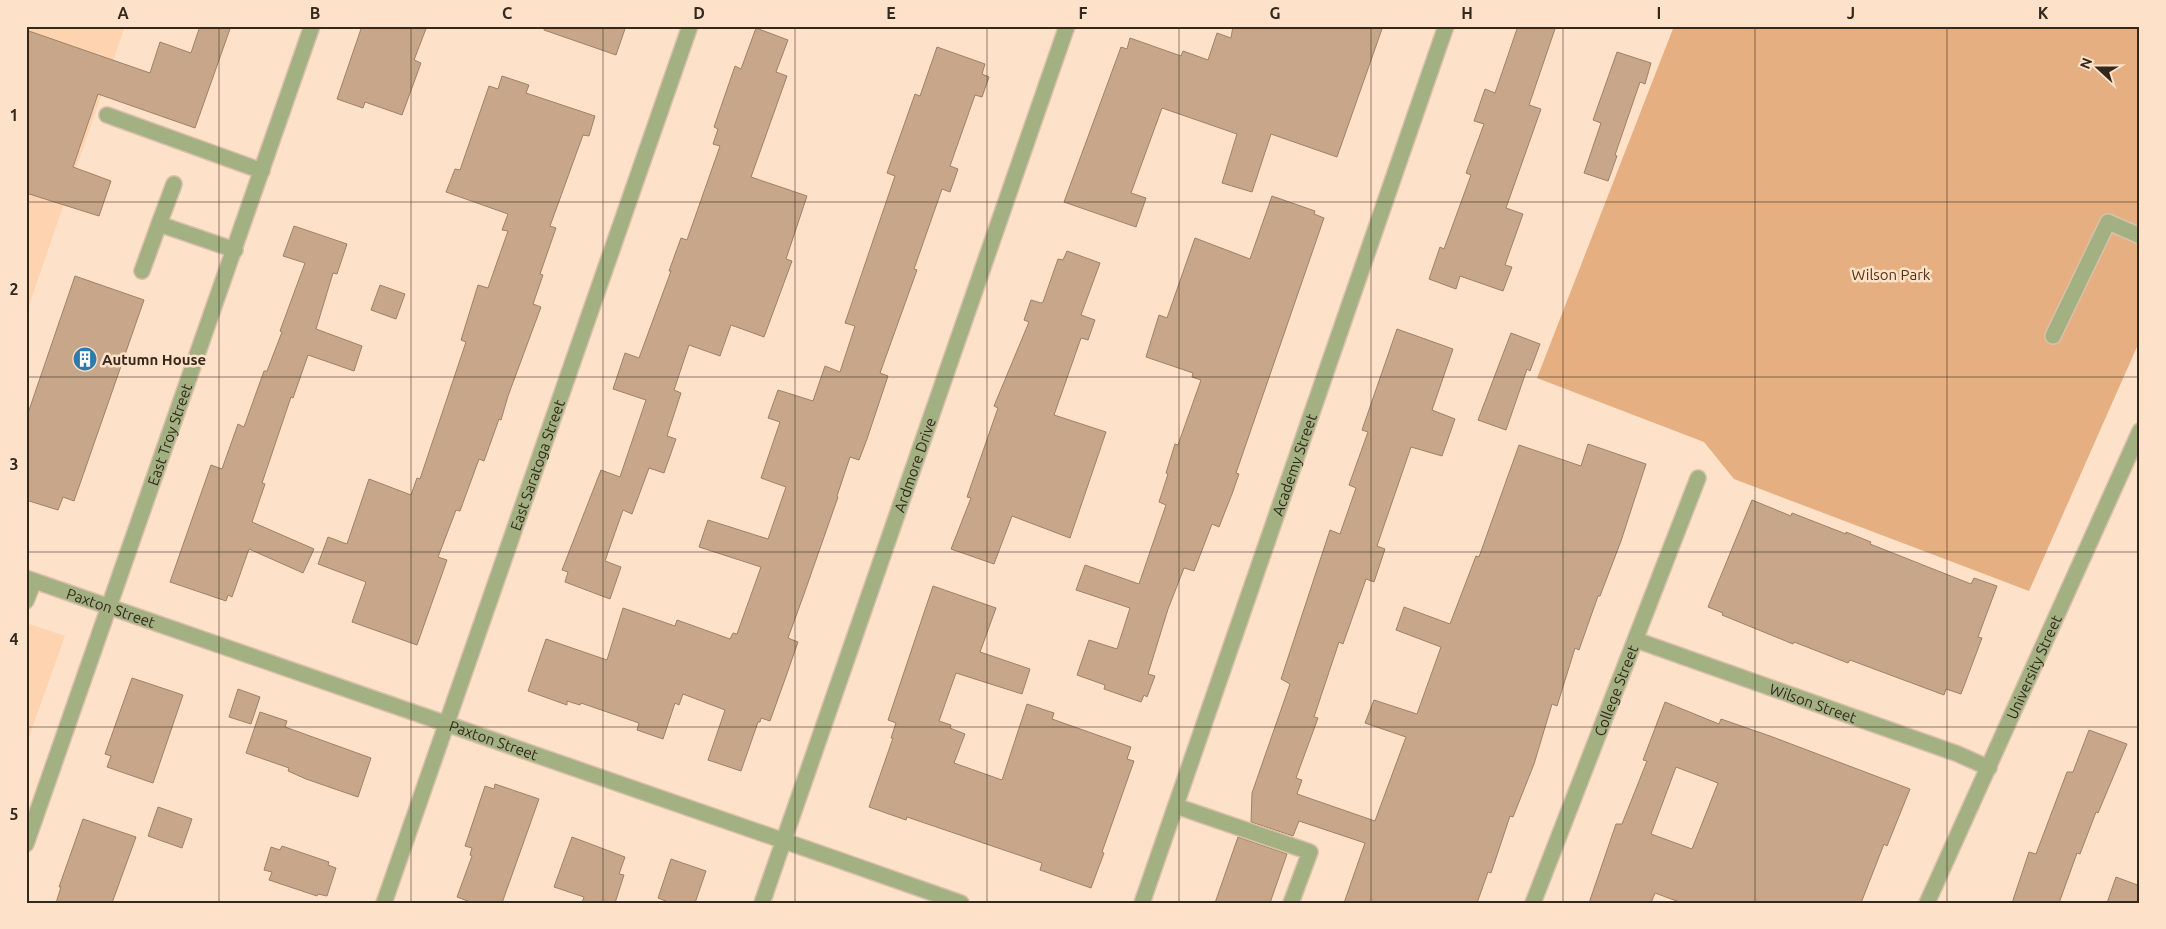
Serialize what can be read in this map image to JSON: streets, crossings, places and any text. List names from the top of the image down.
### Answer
{
  "streets": {
    "street": [
      "East Troy Street",
      "East Saratoga Street",
      "Ardmore Drive",
      "Academy Street",
      "Paxton Street",
      "University Street",
      "College Street",
      "Wilson Street"
    ]
  },
  "crossings": [
    ["East Troy Street", "Paxton Street"],
    ["East Saratoga Street", "Paxton Street"],
    ["Ardmore Drive", "Paxton Street"],
    ["University Street", "Wilson Street"],
    ["College Street", "Wilson Street"]
  ],
  "parks": ["Wilson Park"],
  "places": {
    "building": ["Autumn House"]
  },
  "north": "left",
  "grid": {
    "columns": [
      "A",
      "B",
      "C",
      "D",
      "E",
      "F",
      "G",
      "H",
      "I",
      "J",
      "K"
    ],
    "rows": [
      "1",
      "2",
      "3",
      "4",
      "5"
    ]
  }
}
